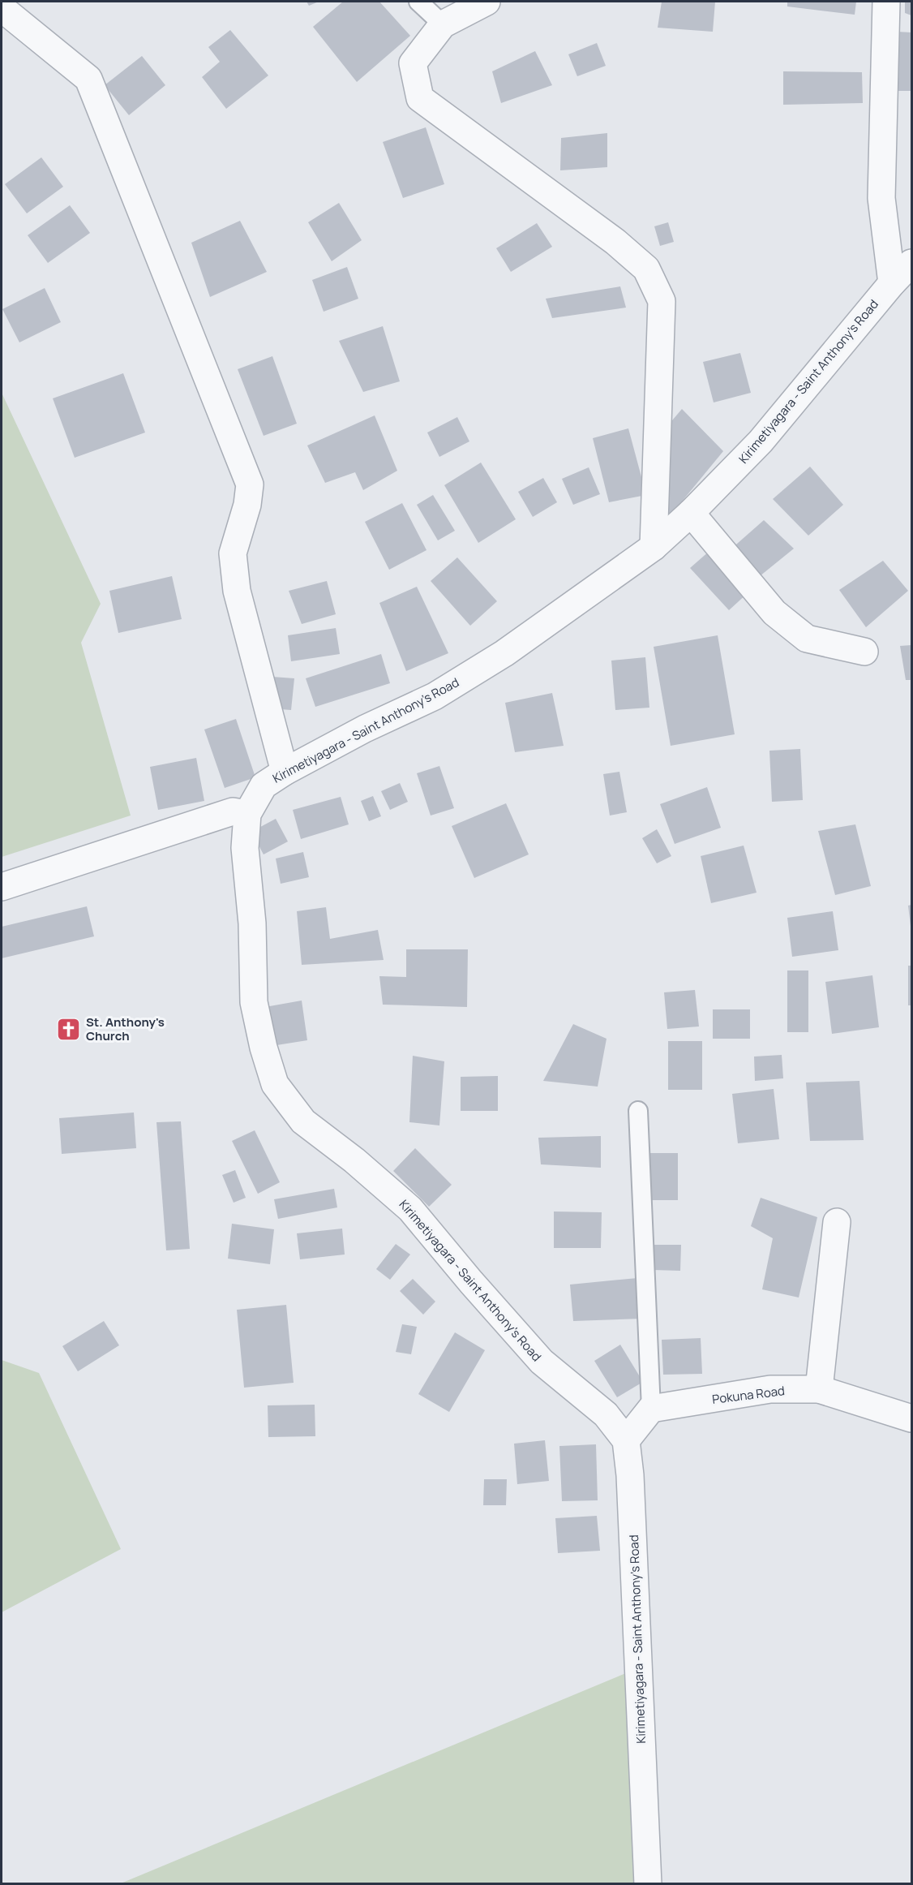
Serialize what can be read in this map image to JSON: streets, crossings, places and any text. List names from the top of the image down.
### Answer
{
  "streets": {
    "street": ["Kirimetiyagara - Saint Anthony's Road", "Pokuna Road"]
  },
  "places": {
    "church": ["St. Anthony's Church"]
  }
}
